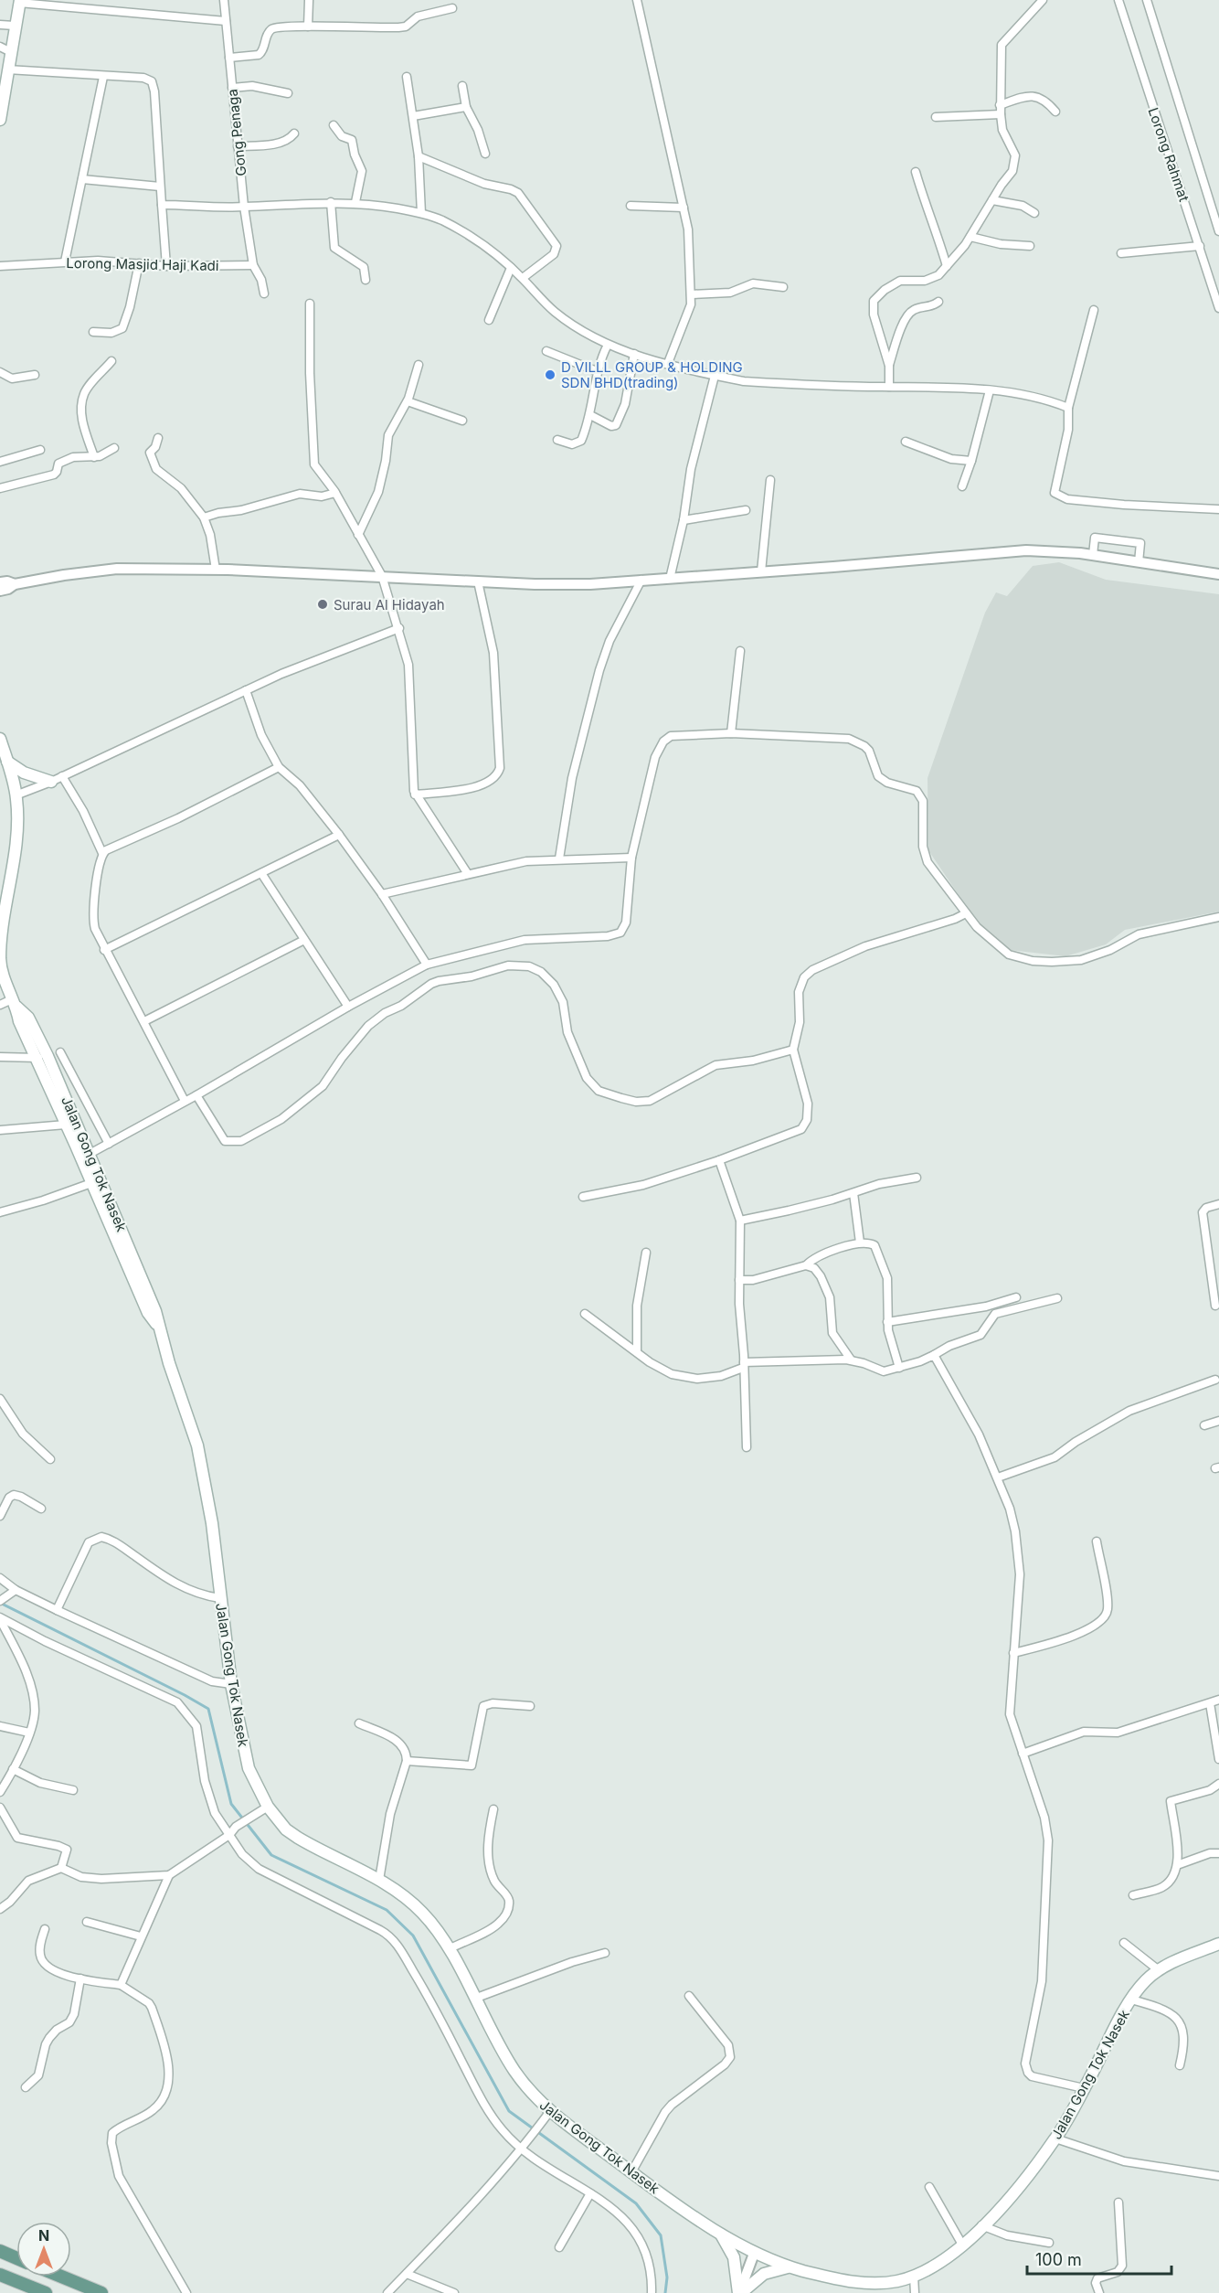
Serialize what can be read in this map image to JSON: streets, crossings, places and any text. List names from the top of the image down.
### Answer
{
  "streets": {
    "main road": ["Jalan Gong Tok Nasek"],
    "street": ["Gong Penaga", "Lorong Rahmat", "Lorong Masjid Haji Kadi"]
  },
  "crossings": [
    ["Gong Penaga", "Lorong Masjid Haji Kadi"]
  ],
  "places": ["D VILLL GROUP & HOLDING SDN BHD(trading)", "Surau Al Hidayah"],
  "scale_bar": "100 m",
  "north": "top"
}
